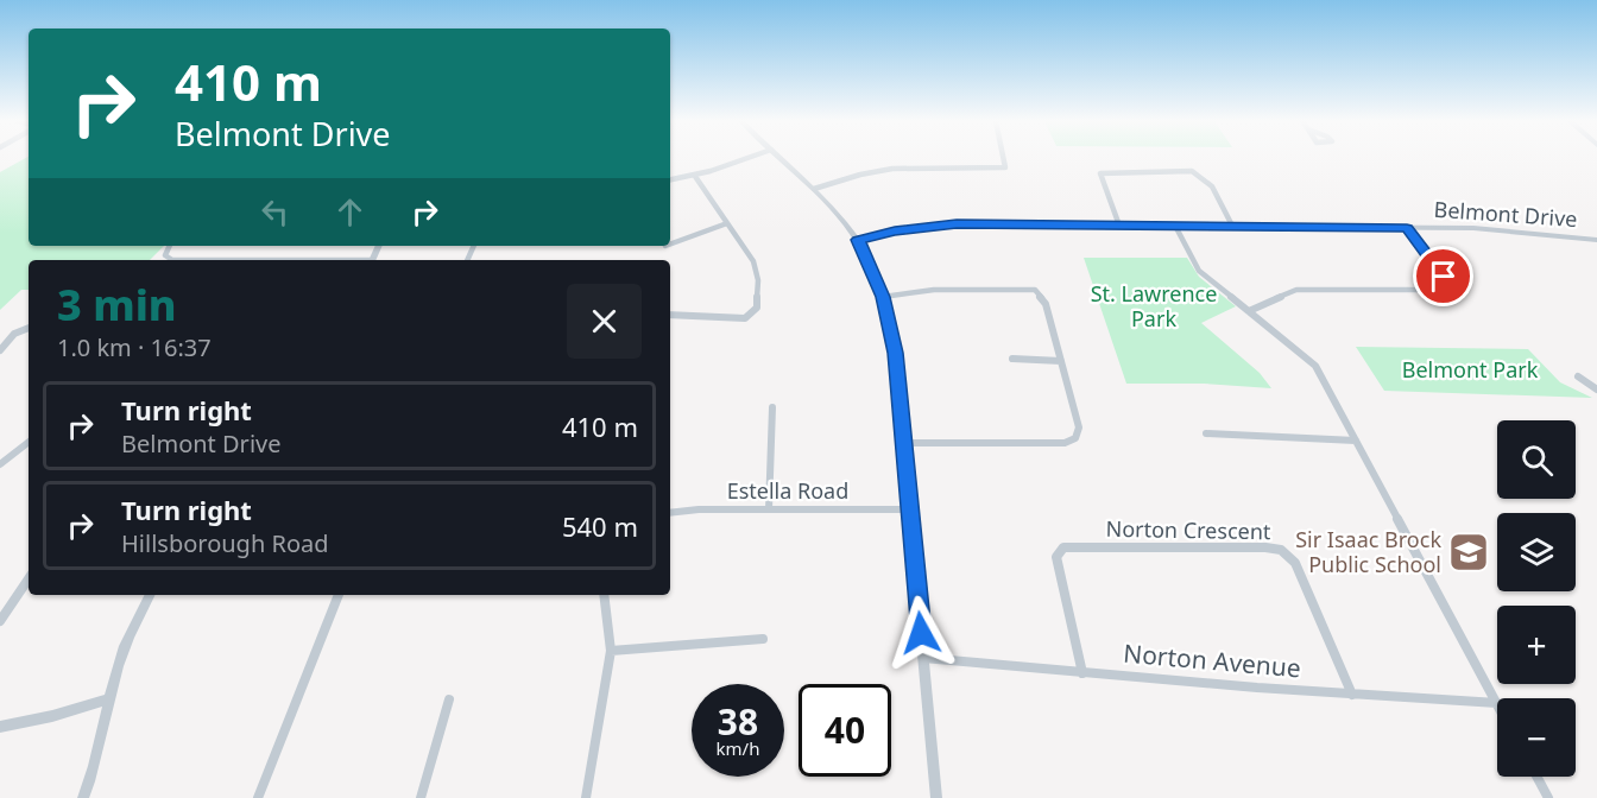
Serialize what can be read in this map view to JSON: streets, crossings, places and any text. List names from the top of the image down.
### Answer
{
  "streets": {
    "street": [
      "Belmont Drive",
      "Estella Road",
      "Norton Crescent",
      "Norton Avenue"
    ]
  },
  "crossings": [
    ["Norton Crescent", "Norton Avenue"]
  ],
  "parks": ["St. Lawrence Park", "Belmont Park"],
  "places": {
    "school or university": ["Sir Isaac Brock Public School"]
  },
  "page": {
    "turn": ["410 m", "Belmont Drive"],
    "heading": ["3 min", "1.0 km · 16:37"],
    "list": [
      {
        "name": "Turn right",
        "note": "Belmont Drive",
        "value": "410 m"
      },
      {
        "name": "Turn right",
        "note": "Hillsborough Road",
        "value": "540 m"
      }
    ],
    "map_buttons": ["+", "−"],
    "speed": "38 km/h",
    "limit": "40"
  }
}
